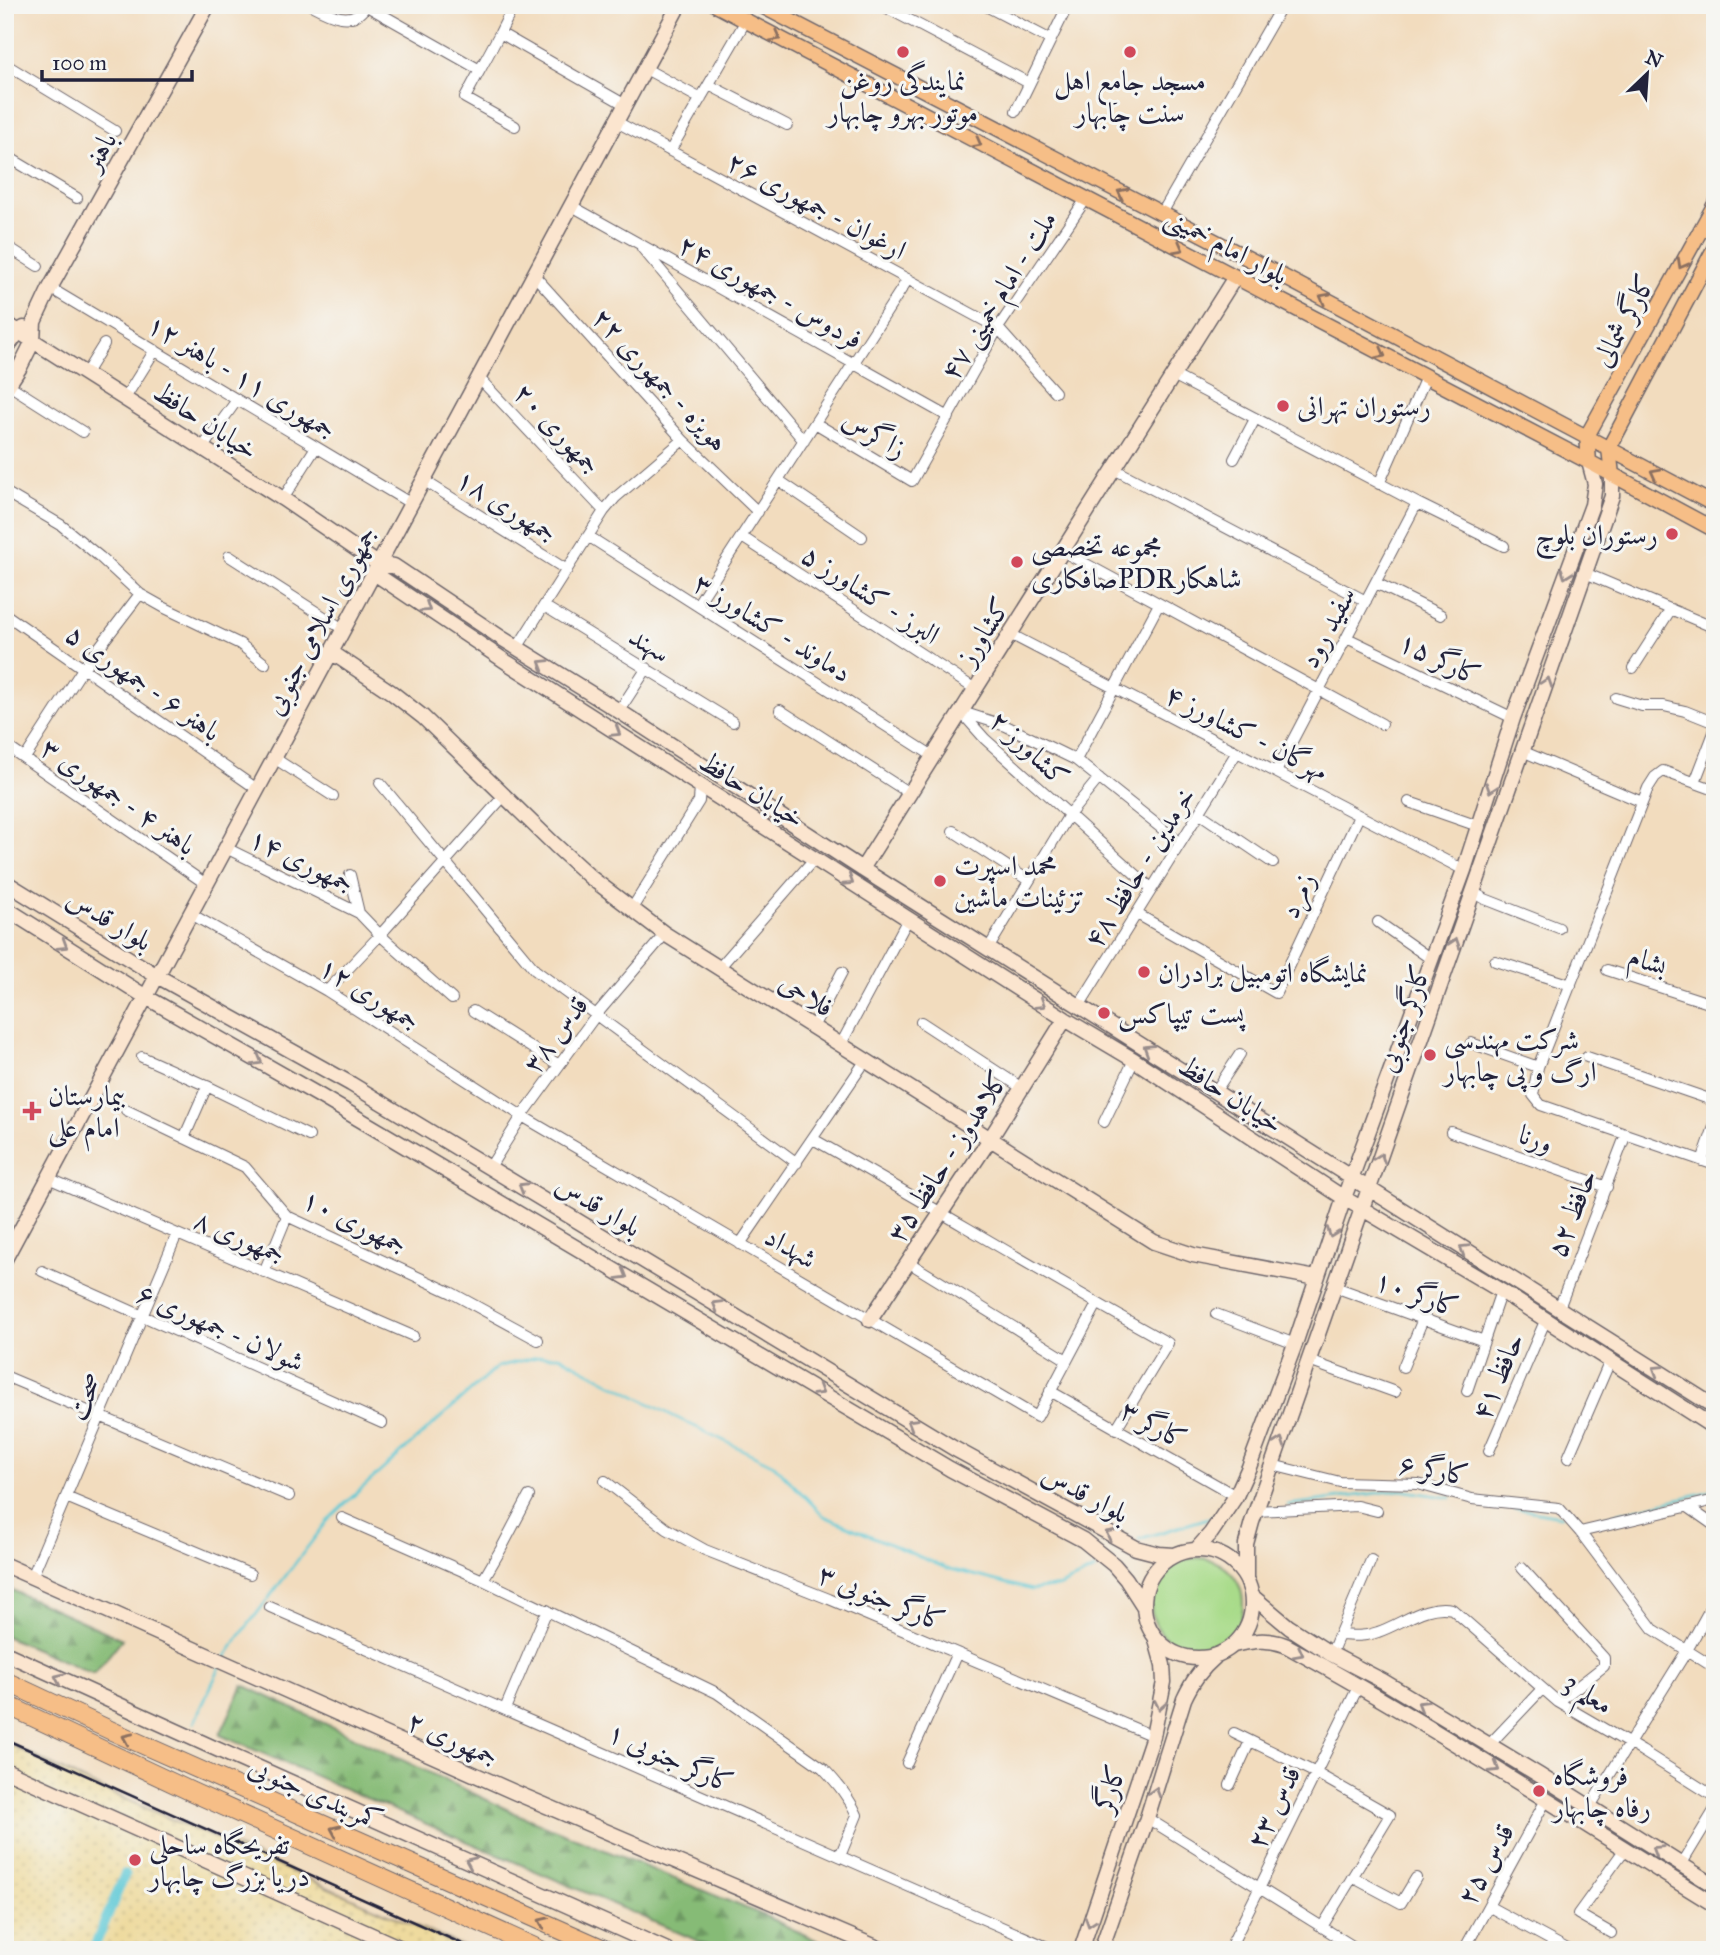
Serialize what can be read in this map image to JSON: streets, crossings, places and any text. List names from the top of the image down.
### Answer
{
  "streets": {
    "highway": ["کمربندی جنوبی"],
    "main road": [
      "باهنر",
      "بلوار امام خمینی",
      "کارگر شمالی",
      "خیابان حافظ",
      "جمهوری اسلامی جنوبی",
      "کشاورز",
      "بلوار قدس",
      "فلاحی",
      "کارگر جنوبی",
      "کلاهدوز - حافظ ۳۵",
      "جمهوری ۲",
      "کارگر"
    ],
    "street": [
      "ارغوان - جمهوری ۲۶",
      "فردوس - جمهوری ۲۴",
      "ملت - امام خمینی ۴۷",
      "جمهوری ۱۱ - باهنر ۱۲",
      "هویزه - جمهوری ۲۲",
      "جمهوری ۲۰",
      "زاگرس",
      "جمهوری ۱۸",
      "البرز - کشاورز ۵",
      "دماوند - کشاورز ۳",
      "سفید رود",
      "سهند",
      "کارگر ۱۵",
      "باهنر ۶ - جمهوری ۵",
      "مهرگان - کشاورز ۴",
      "کشاورز ۲",
      "باهنر ۴ - جمهوری ۳",
      "جمهوری ۱۴",
      "خرمدین - حافظ ۴۸",
      "زمرد",
      "بشام",
      "جمهوری ۱۲",
      "قدس ۳۸",
      "ورنا",
      "حافظ ۵۲",
      "جمهوری ۱۰",
      "جمهوری ۸",
      "شهداد",
      "کارگر ۱۰",
      "شولان - جمهوری ۶",
      "حافظ ۴۱",
      "صحت",
      "کارگر ۳",
      "کارگر ۶",
      "کارگر جنوبی ۳",
      "معلم 3",
      "کارگر جنوبی ۱",
      "قدس ۲۳",
      "قدس ۲۵"
    ]
  },
  "crossings": [
    ["باهنر", "جمهوری ۱۱ - باهنر ۱۲"],
    ["ارغوان - جمهوری ۲۶", "ملت - امام خمینی ۴۷"],
    ["ارغوان - جمهوری ۲۶", "جمهوری اسلامی جنوبی"],
    ["بلوار امام خمینی", "ملت - امام خمینی ۴۷"],
    ["بلوار امام خمینی", "کارگر شمالی"],
    ["بلوار امام خمینی", "کشاورز"],
    ["بلوار امام خمینی", "کارگر جنوبی"],
    ["فردوس - جمهوری ۲۴", "ملت - امام خمینی ۴۷"],
    ["فردوس - جمهوری ۲۴", "جمهوری اسلامی جنوبی"],
    ["ملت - امام خمینی ۴۷", "زاگرس"],
    ["جمهوری ۱۱ - باهنر ۱۲", "جمهوری اسلامی جنوبی"],
    ["هویزه - جمهوری ۲۲", "جمهوری اسلامی جنوبی"],
    ["خیابان حافظ", "جمهوری اسلامی جنوبی"],
    ["خیابان حافظ", "کشاورز"],
    ["خیابان حافظ", "خرمدین - حافظ ۴۸"],
    ["خیابان حافظ", "کارگر جنوبی"],
    ["خیابان حافظ", "کلاهدوز - حافظ ۳۵"],
    ["خیابان حافظ", "حافظ ۵۲"],
    ["خیابان حافظ", "حافظ ۴۱"],
    ["جمهوری ۲۰", "جمهوری اسلامی جنوبی"],
    ["جمهوری ۱۸", "جمهوری اسلامی جنوبی"],
    ["البرز - کشاورز ۵", "کشاورز"],
    ["جمهوری اسلامی جنوبی", "باهنر ۶ - جمهوری ۵"],
    ["جمهوری اسلامی جنوبی", "باهنر ۴ - جمهوری ۳"],
    ["جمهوری اسلامی جنوبی", "جمهوری ۱۴"],
    ["جمهوری اسلامی جنوبی", "بلوار قدس"],
    ["جمهوری اسلامی جنوبی", "جمهوری ۱۲"],
    ["جمهوری اسلامی جنوبی", "فلاحی"],
    ["جمهوری اسلامی جنوبی", "جمهوری ۸"],
    ["دماوند - کشاورز ۳", "کشاورز"],
    ["سفید رود", "کارگر ۱۵"],
    ["سفید رود", "مهرگان - کشاورز ۴"],
    ["کشاورز", "مهرگان - کشاورز ۴"],
    ["کشاورز", "کشاورز ۲"],
    ["کارگر ۱۵", "کارگر جنوبی"],
    ["مهرگان - کشاورز ۴", "خرمدین - حافظ ۴۸"],
    ["مهرگان - کشاورز ۴", "زمرد"],
    ["مهرگان - کشاورز ۴", "کارگر جنوبی"],
    ["کشاورز ۲", "خرمدین - حافظ ۴۸"],
    ["خرمدین - حافظ ۴۸", "زمرد"],
    ["بلوار قدس", "کارگر جنوبی"],
    ["بلوار قدس", "قدس ۳۸"],
    ["بلوار قدس", "کارگر"],
    ["جمهوری ۱۲", "قدس ۳۸"],
    ["جمهوری ۱۲", "شهداد"],
    ["فلاحی", "کارگر جنوبی"],
    ["فلاحی", "قدس ۳۸"],
    ["فلاحی", "کلاهدوز - حافظ ۳۵"],
    ["کارگر جنوبی", "کارگر ۱۰"],
    ["کارگر جنوبی", "کارگر ۳"],
    ["کارگر جنوبی", "کارگر ۶"],
    ["کارگر جنوبی", "کارگر"],
    ["قدس ۳۸", "شهداد"],
    ["ورنا", "حافظ ۵۲"],
    ["کلاهدوز - حافظ ۳۵", "شهداد"],
    ["جمهوری ۸", "صحت"],
    ["شهداد", "کارگر ۳"],
    ["شولان - جمهوری ۶", "صحت"],
    ["صحت", "جمهوری ۲"],
    ["کارگر جنوبی ۳", "کارگر"]
  ],
  "places": {
    "other": [
      "نمایندگی روغن موتور بهرو چابهار",
      "مسجد جامع اهل سنت چابهار",
      "رستوران تهرانی",
      "رستوران بلوچ",
      "مجموعه تخصصی صافکاریPDRشاهکار",
      "محمد اسپرت تزئینات ماشین",
      "نمایشگاه اتومبیل برادران",
      "پست تیپاکس",
      "شرکت مهندسی ارگ و پی چابهار",
      "فروشگاه رفاه چابهار",
      "تفریحگاه ساحلی دریا بزرگ چابهار"
    ],
    "health": ["بیمارستان امام علی"]
  },
  "scale_bar": "100 m",
  "north": "top right"
}
